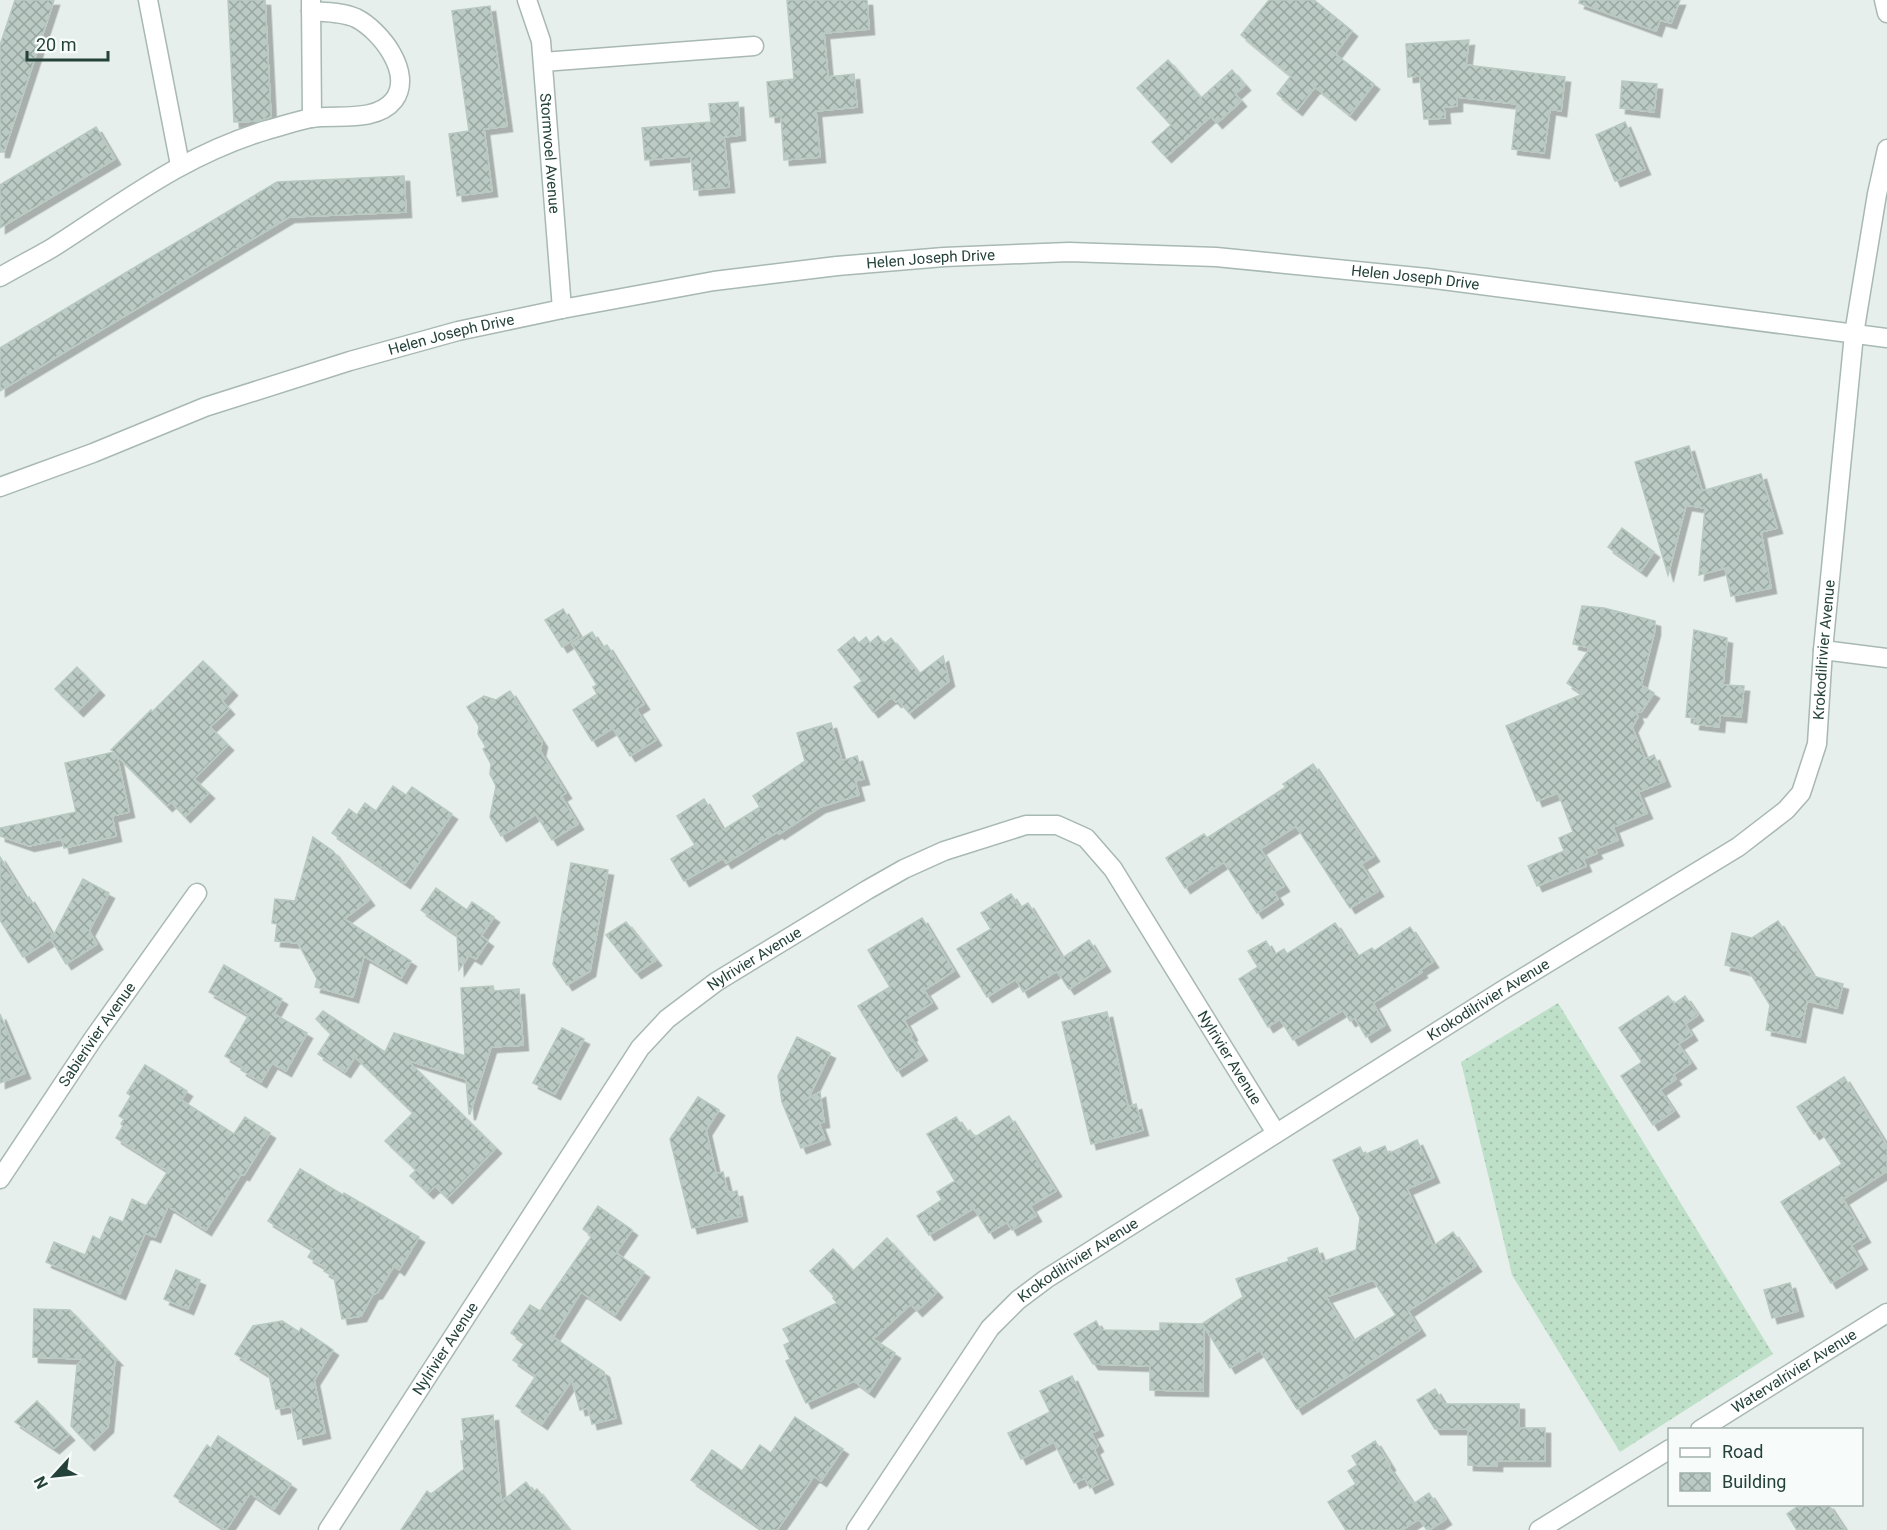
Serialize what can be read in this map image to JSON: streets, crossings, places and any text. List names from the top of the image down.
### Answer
{
  "streets": {
    "street": [
      "Stormvoel Avenue",
      "Helen Joseph Drive",
      "Krokodilrivier Avenue",
      "Nylrivier Avenue",
      "Sabierivier Avenue",
      "Watervalrivier Avenue"
    ]
  },
  "crossings": [
    ["Stormvoel Avenue", "Helen Joseph Drive"],
    ["Helen Joseph Drive", "Krokodilrivier Avenue"],
    ["Krokodilrivier Avenue", "Nylrivier Avenue"]
  ],
  "legend": ["Road", "Building"],
  "scale_bar": "20 m",
  "north": "bottom left"
}
